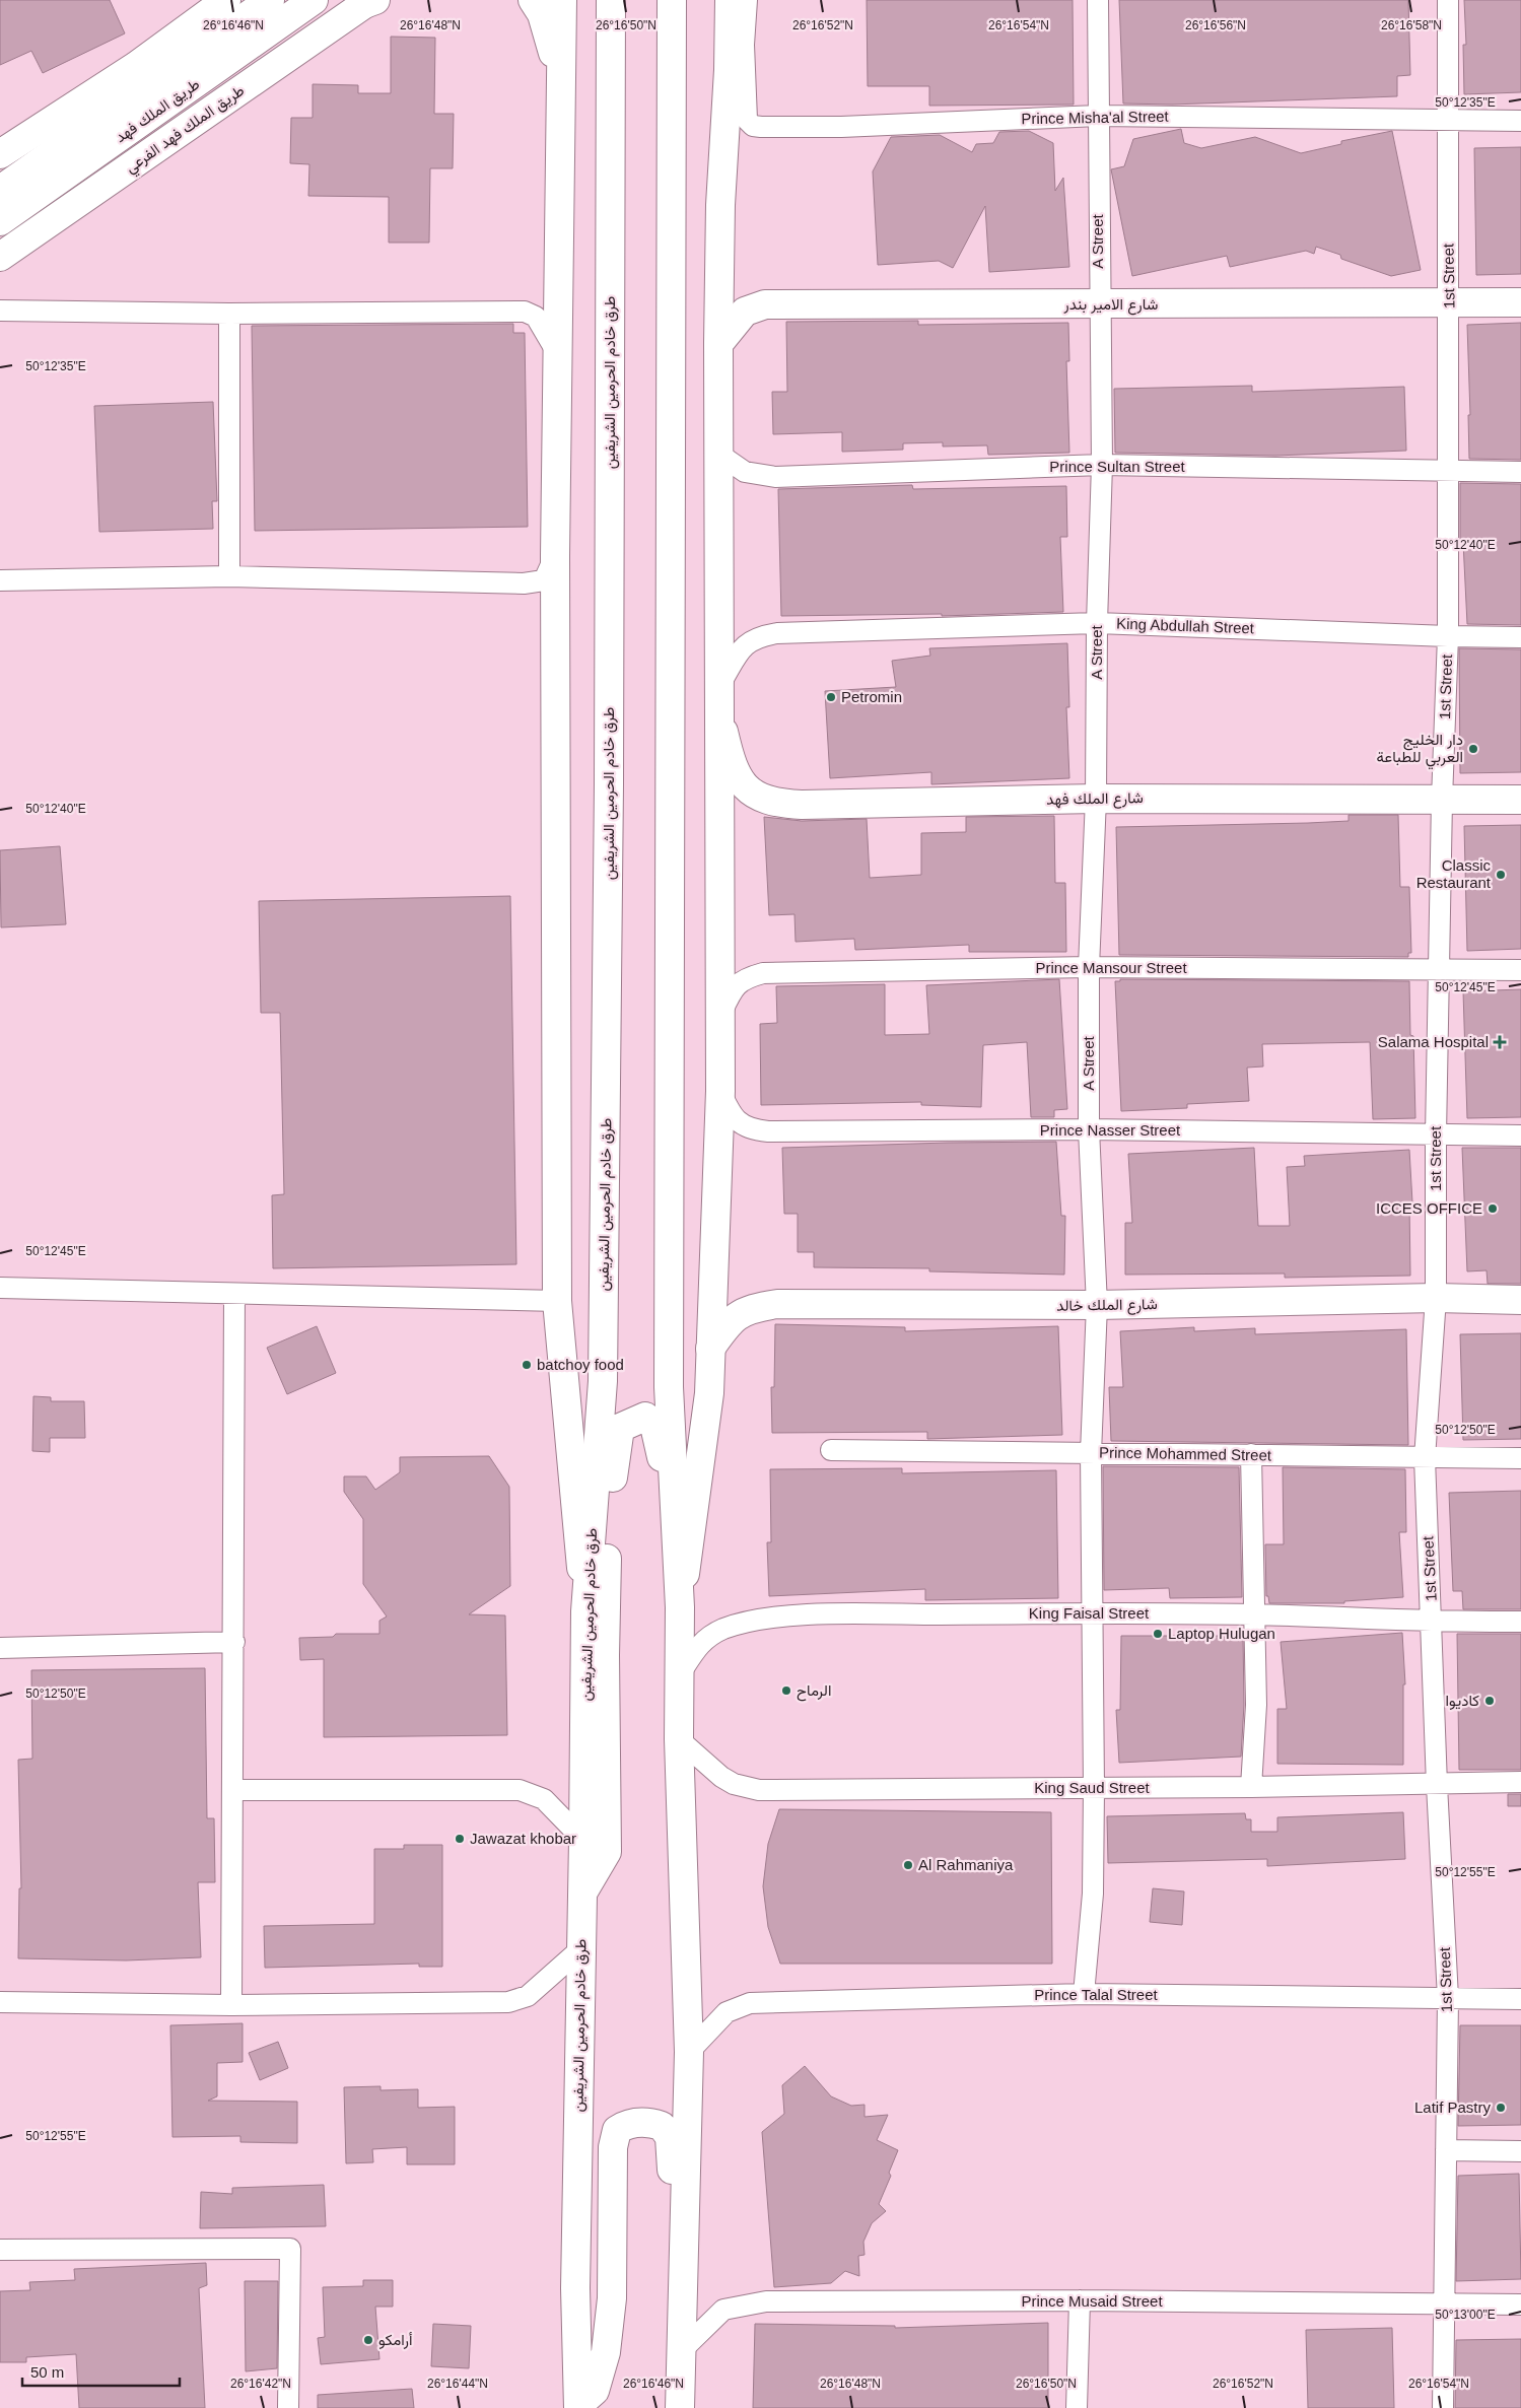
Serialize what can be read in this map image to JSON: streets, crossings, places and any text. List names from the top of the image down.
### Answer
{
  "streets": {
    "main road": [
      "طريق الملك فهد",
      "طريق الملك فهد الفرعي",
      "شارع الامير بندر",
      "طرق خادم الحرمين الشريفين",
      "شارع الملك فهد",
      "شارع الملك خالد"
    ],
    "street": [
      "Prince Misha'al Street",
      "A Street",
      "1st Street",
      "Prince Sultan Street",
      "King Abdullah Street",
      "Prince Mansour Street",
      "Prince Nasser Street",
      "Prince Mohammed Street",
      "King Faisal Street",
      "King Saud Street",
      "Prince Talal Street",
      "Prince Musaid Street"
    ]
  },
  "crossings": [
    ["Prince Misha'al Street", "A Street"],
    ["Prince Misha'al Street", "1st Street"],
    ["A Street", "شارع الامير بندر"],
    ["A Street", "Prince Sultan Street"],
    ["A Street", "King Abdullah Street"],
    ["A Street", "شارع الملك فهد"],
    ["A Street", "Prince Mansour Street"],
    ["A Street", "Prince Nasser Street"],
    ["A Street", "شارع الملك خالد"],
    ["A Street", "Prince Mohammed Street"],
    ["A Street", "King Faisal Street"],
    ["A Street", "King Saud Street"],
    ["A Street", "Prince Talal Street"],
    ["1st Street", "شارع الامير بندر"],
    ["1st Street", "Prince Sultan Street"],
    ["1st Street", "King Abdullah Street"],
    ["1st Street", "شارع الملك فهد"],
    ["1st Street", "Prince Mansour Street"],
    ["1st Street", "Prince Nasser Street"],
    ["1st Street", "شارع الملك خالد"],
    ["1st Street", "Prince Mohammed Street"],
    ["1st Street", "King Faisal Street"],
    ["1st Street", "King Saud Street"],
    ["1st Street", "Prince Talal Street"],
    ["1st Street", "Prince Musaid Street"]
  ],
  "places": {
    "other": [
      "Petromin",
      "دار الخليج العربي للطباعة",
      "Classic Restaurant",
      "ICCES OFFICE",
      "batchoy food",
      "Laptop Hulugan",
      "الرماح",
      "كاديوا",
      "Jawazat khobar",
      "Al Rahmaniya",
      "Latif Pastry",
      "أرامكو"
    ],
    "health": ["Salama Hospital"]
  },
  "scale_bar": "50 m",
  "coordinates": [
    "26°16'46\"N",
    "26°16'48\"N",
    "26°16'50\"N",
    "26°16'52\"N",
    "26°16'54\"N",
    "26°16'58\"N",
    "26°16'56\"N",
    "50°12'35\"E",
    "50°12'40\"E",
    "50°12'45\"E",
    "50°12'50\"E",
    "50°12'55\"E",
    "50°13'00\"E",
    "26°16'42\"N",
    "26°16'44\"N"
  ]
}
